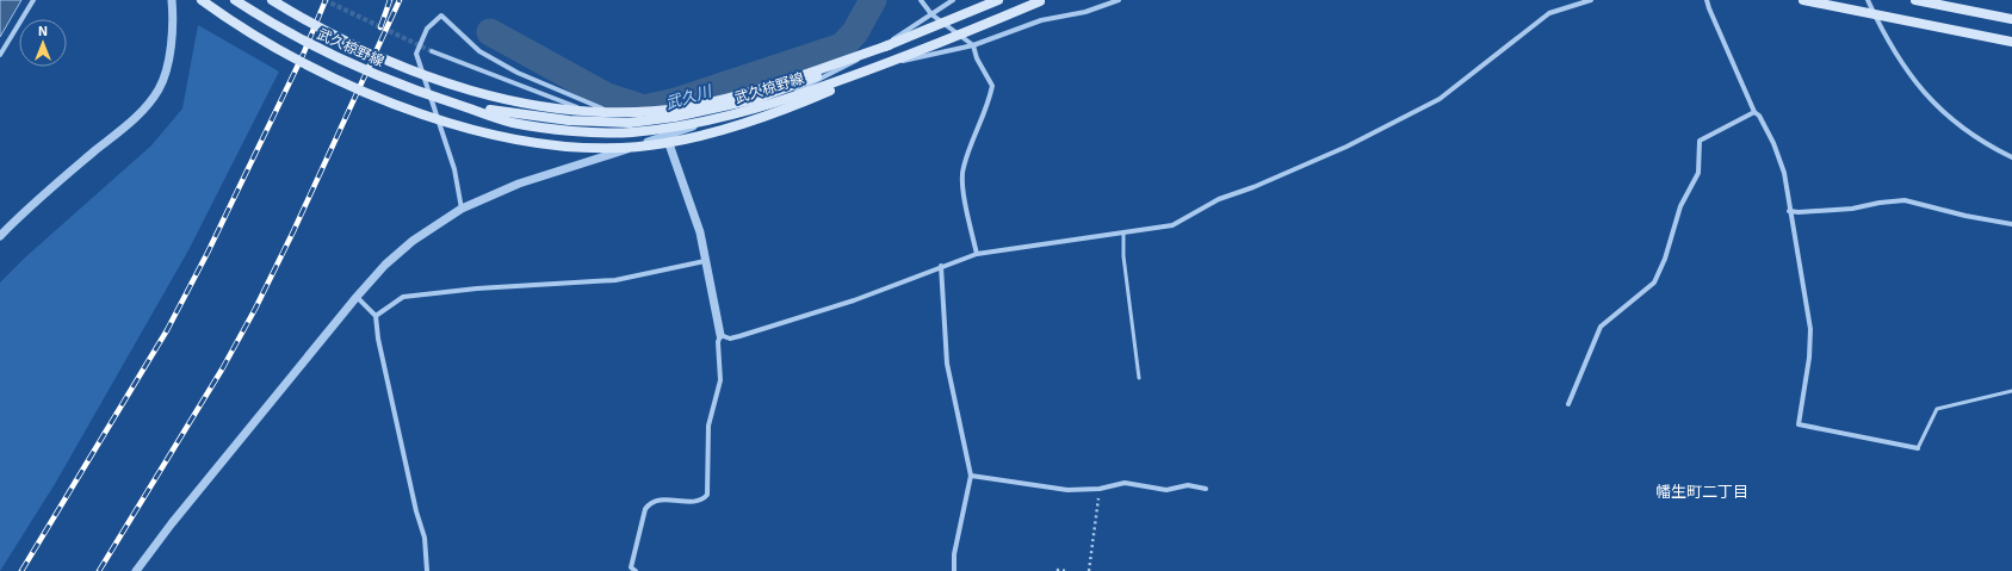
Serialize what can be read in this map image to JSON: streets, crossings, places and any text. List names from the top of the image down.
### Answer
{
  "streets": {
    "main road": ["武久椋野線"]
  },
  "districts": ["幡生町二丁目"],
  "water": ["武久川"],
  "north": "top"
}
